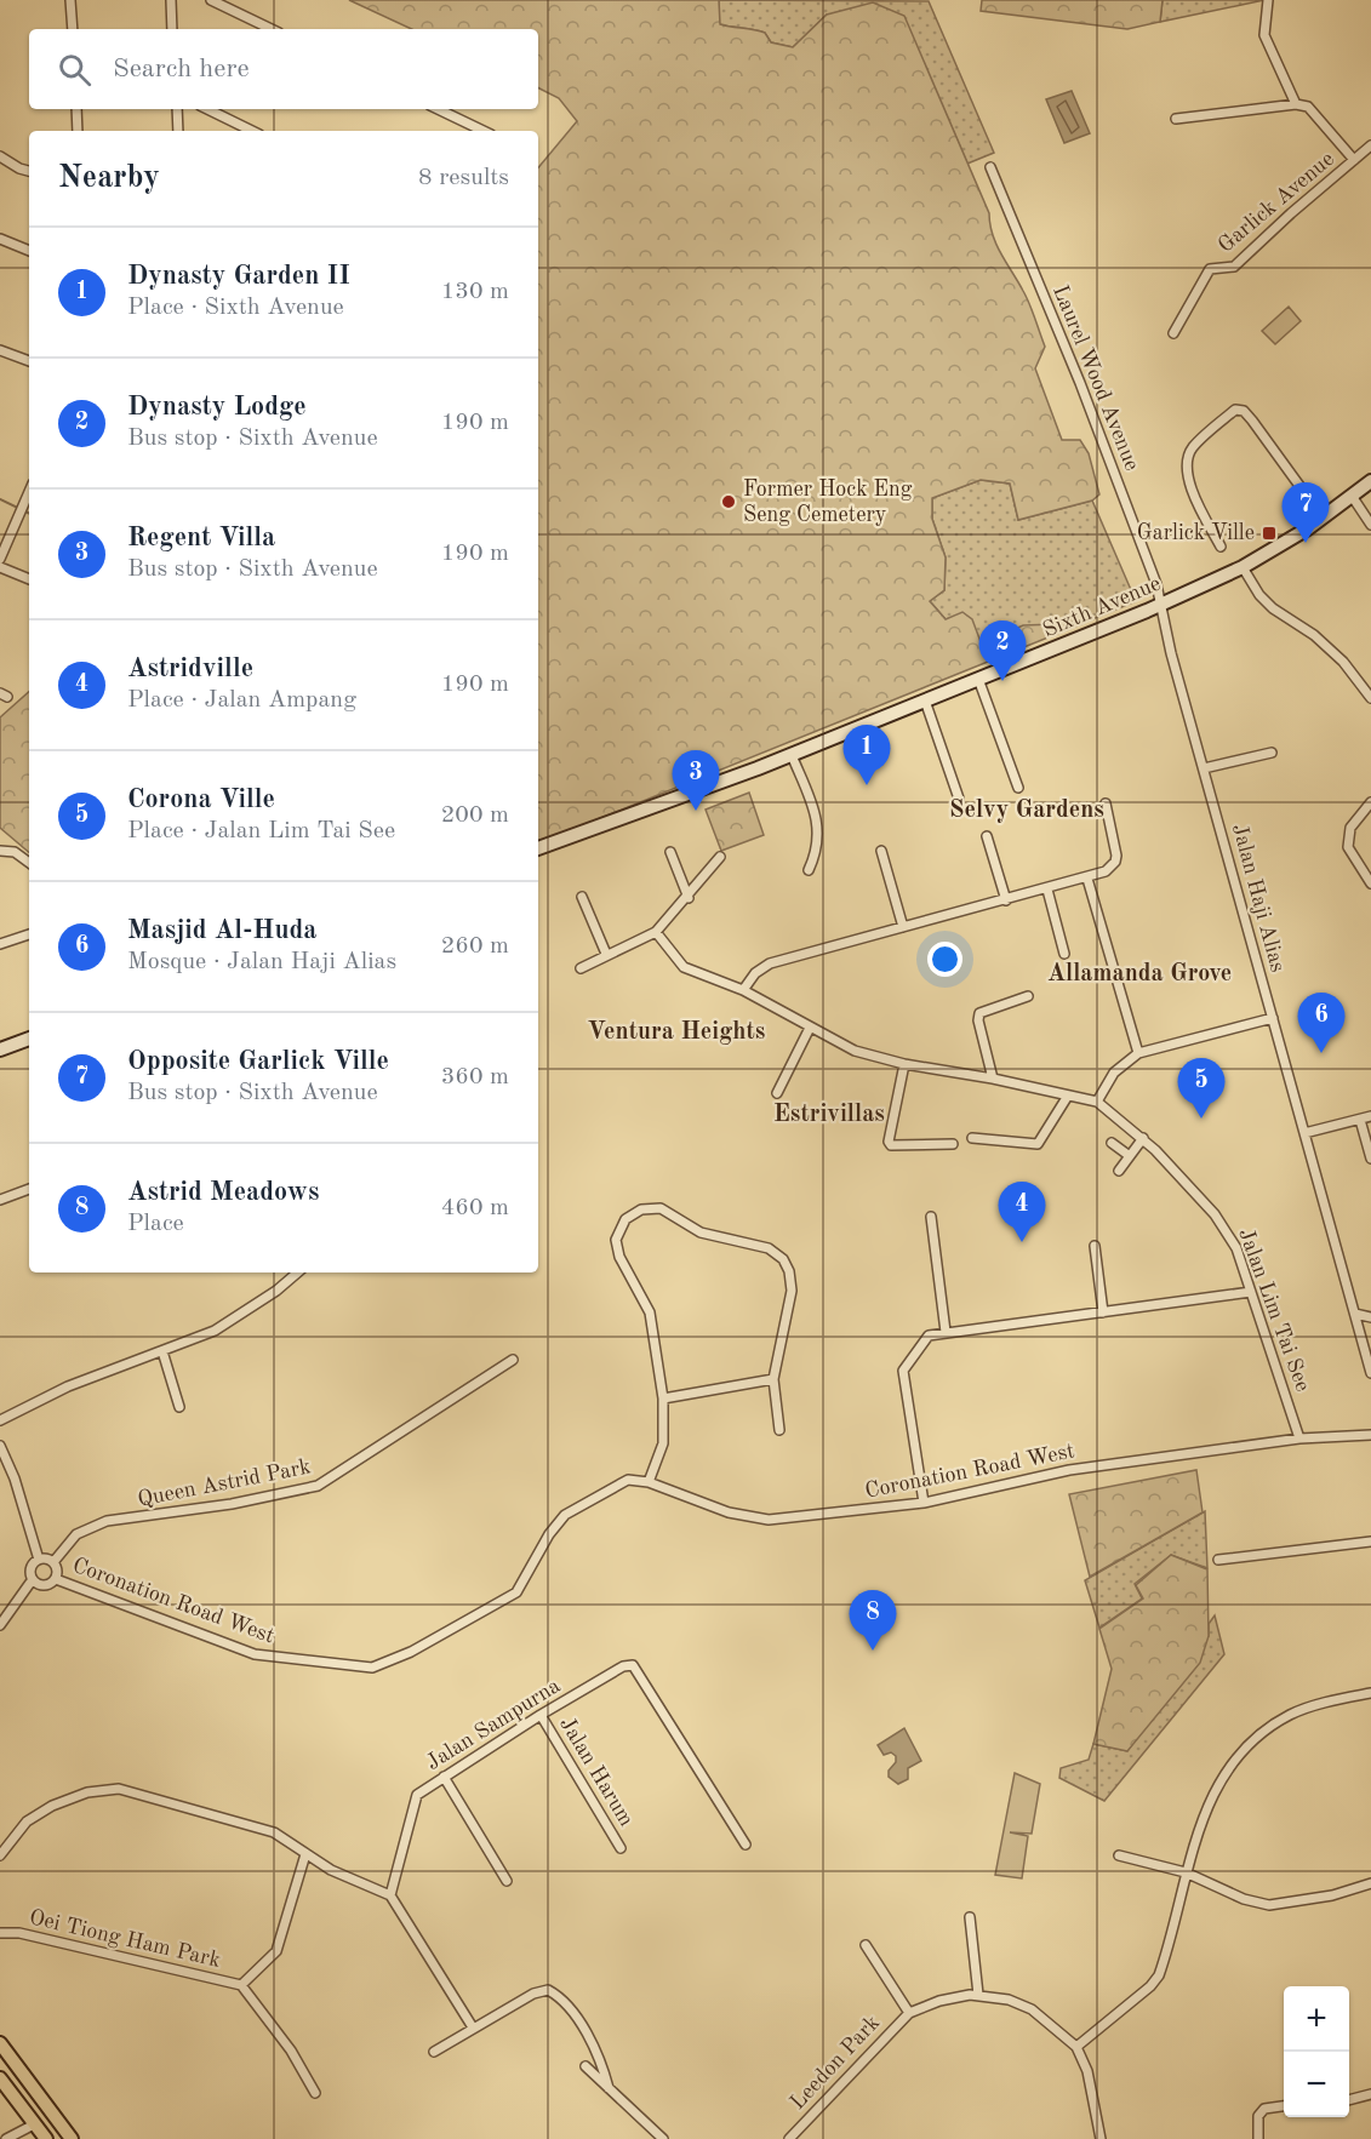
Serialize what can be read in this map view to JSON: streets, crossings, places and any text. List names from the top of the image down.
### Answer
{
  "streets": {
    "main road": ["Sixth Avenue"],
    "street": [
      "Garlick Avenue",
      "Laurel Wood Avenue",
      "Jalan Haji Alias",
      "Jalan Lim Tai See",
      "Coronation Road West",
      "Queen Astrid Park",
      "Jalan Sampurna",
      "Jalan Harum",
      "Oei Tiong Ham Park",
      "Leedon Park"
    ]
  },
  "crossings": [
    ["Laurel Wood Avenue", "Sixth Avenue"],
    ["Laurel Wood Avenue", "Jalan Haji Alias"],
    ["Sixth Avenue", "Jalan Haji Alias"],
    ["Jalan Lim Tai See", "Coronation Road West"],
    ["Coronation Road West", "Queen Astrid Park"],
    ["Jalan Sampurna", "Jalan Harum"]
  ],
  "districts": [
    "Selvy Gardens",
    "Allamanda Grove",
    "Ventura Heights",
    "Estrivillas"
  ],
  "places": {
    "other": ["Former Hock Eng Seng Cemetery"],
    "transit": ["Garlick Ville"]
  },
  "page": {
    "search": "Search here",
    "heading": ["Nearby", "8 results"],
    "list": [
      {
        "mark": "1",
        "name": "Dynasty Garden II",
        "note": "Place · Sixth Avenue",
        "value": "130 m"
      },
      {
        "mark": "2",
        "name": "Dynasty Lodge",
        "note": "Bus stop · Sixth Avenue",
        "value": "190 m"
      },
      {
        "mark": "3",
        "name": "Regent Villa",
        "note": "Bus stop · Sixth Avenue",
        "value": "190 m"
      },
      {
        "mark": "4",
        "name": "Astridville",
        "note": "Place · Jalan Ampang",
        "value": "190 m"
      },
      {
        "mark": "5",
        "name": "Corona Ville",
        "note": "Place · Jalan Lim Tai See",
        "value": "200 m"
      },
      {
        "mark": "6",
        "name": "Masjid Al-Huda",
        "note": "Mosque · Jalan Haji Alias",
        "value": "260 m"
      },
      {
        "mark": "7",
        "name": "Opposite Garlick Ville",
        "note": "Bus stop · Sixth Avenue",
        "value": "360 m"
      },
      {
        "mark": "8",
        "name": "Astrid Meadows",
        "note": "Place",
        "value": "460 m"
      }
    ],
    "pins": [
      "7",
      "2",
      "1",
      "3",
      "6",
      "5",
      "4",
      "8"
    ],
    "map_buttons": ["+", "−"]
  }
}
